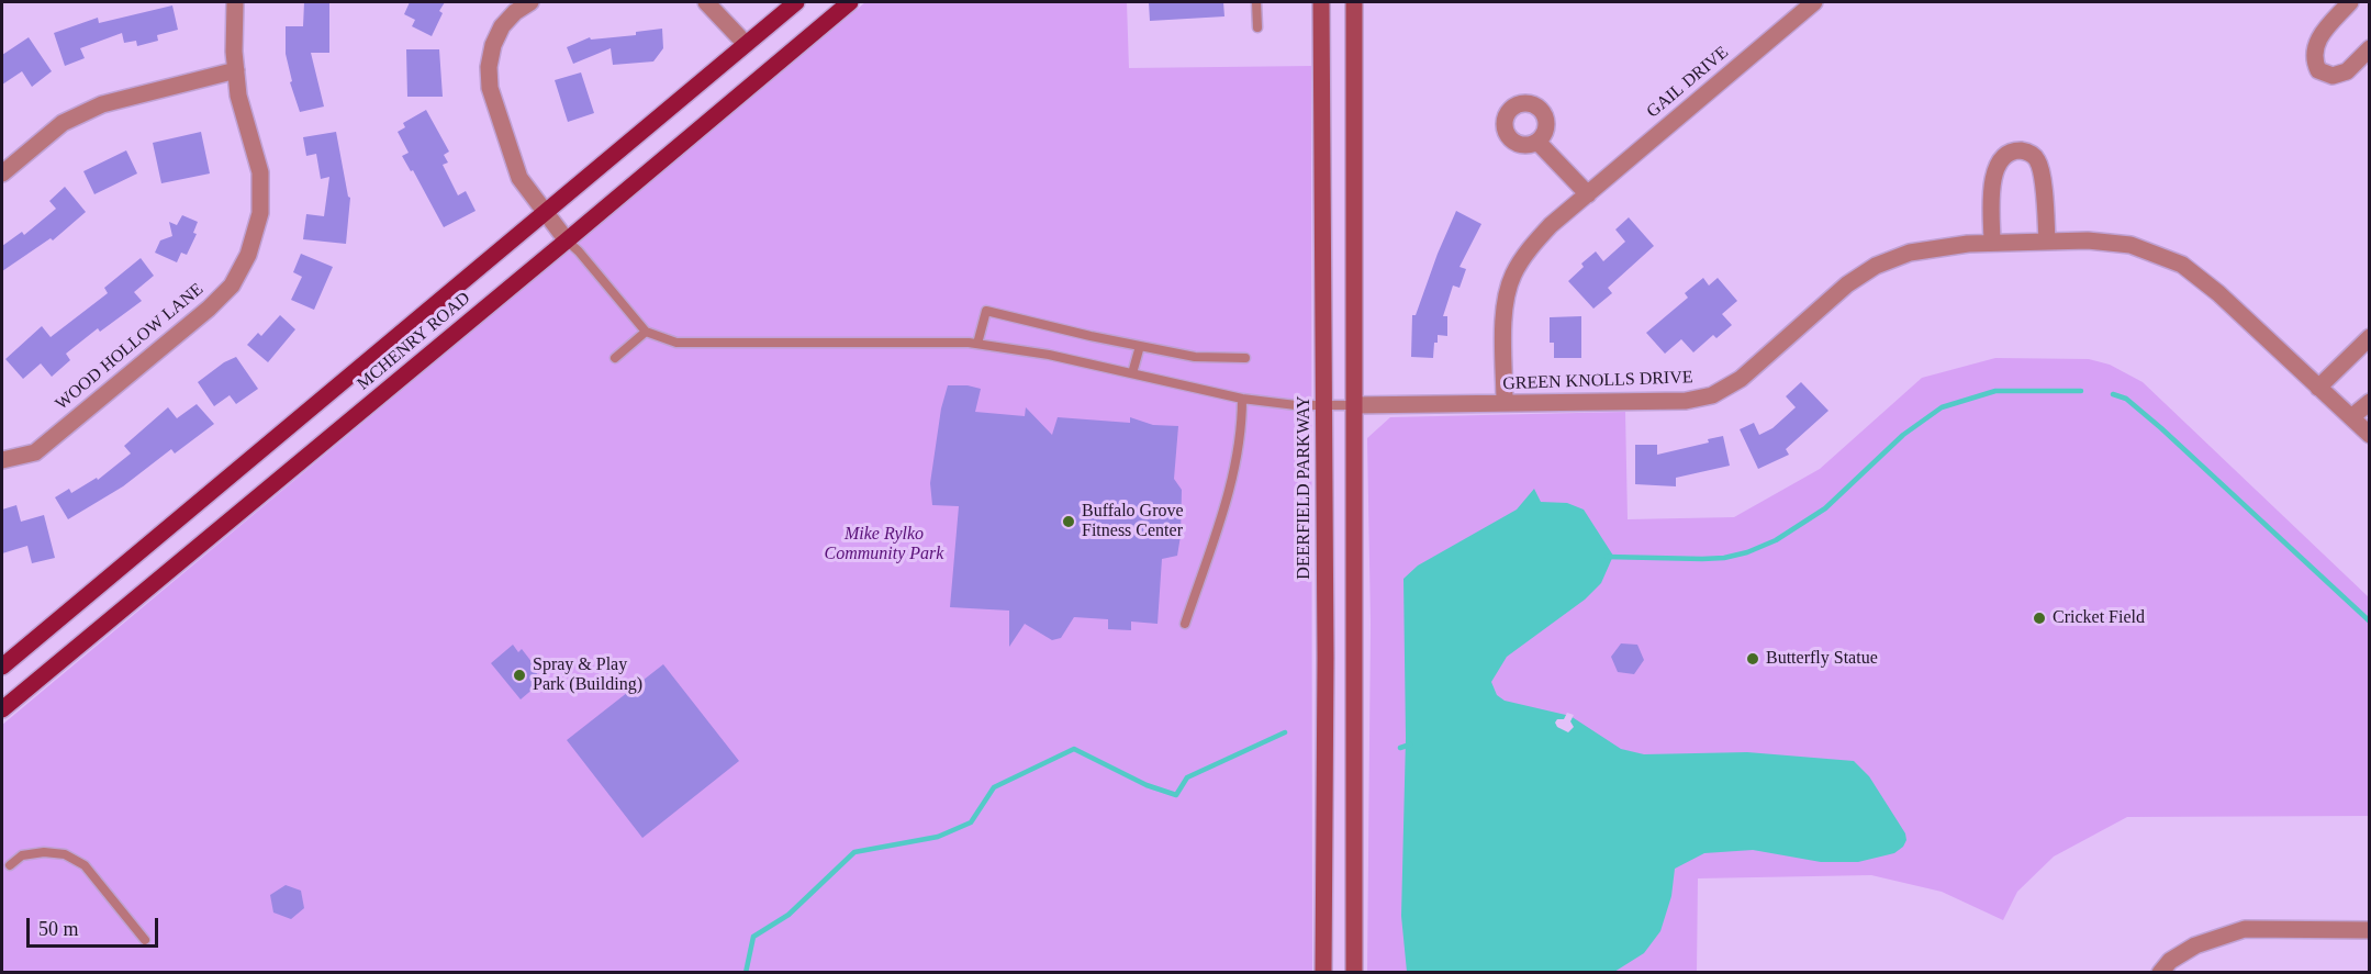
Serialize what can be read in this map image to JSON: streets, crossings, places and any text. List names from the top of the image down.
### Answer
{
  "streets": {
    "main road": ["MCHENRY ROAD", "DEERFIELD PARKWAY"],
    "street": ["GAIL DRIVE", "WOOD HOLLOW LANE", "GREEN KNOLLS DRIVE"]
  },
  "crossings": [
    ["GAIL DRIVE", "GREEN KNOLLS DRIVE"]
  ],
  "parks": ["Mike Rylko Community Park"],
  "places": [
    "Buffalo Grove Fitness Center",
    "Cricket Field",
    "Butterfly Statue",
    "Spray & Play Park (Building)"
  ],
  "scale_bar": "50 m"
}
